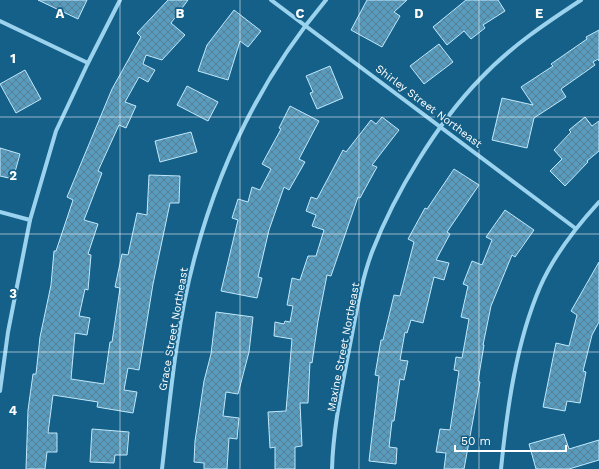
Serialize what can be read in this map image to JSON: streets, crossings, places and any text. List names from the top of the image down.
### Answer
{
  "streets": {
    "street": ["Shirley Street Northeast", "Grace Street Northeast", "Maxine Street Northeast"]
  },
  "crossings": [
    ["Shirley Street Northeast", "Grace Street Northeast"],
    ["Shirley Street Northeast", "Maxine Street Northeast"]
  ],
  "scale_bar": "50 m",
  "grid": {
    "columns": [
      "A",
      "B",
      "C",
      "D",
      "E"
    ],
    "rows": [
      "1",
      "2",
      "3",
      "4"
    ]
  }
}
